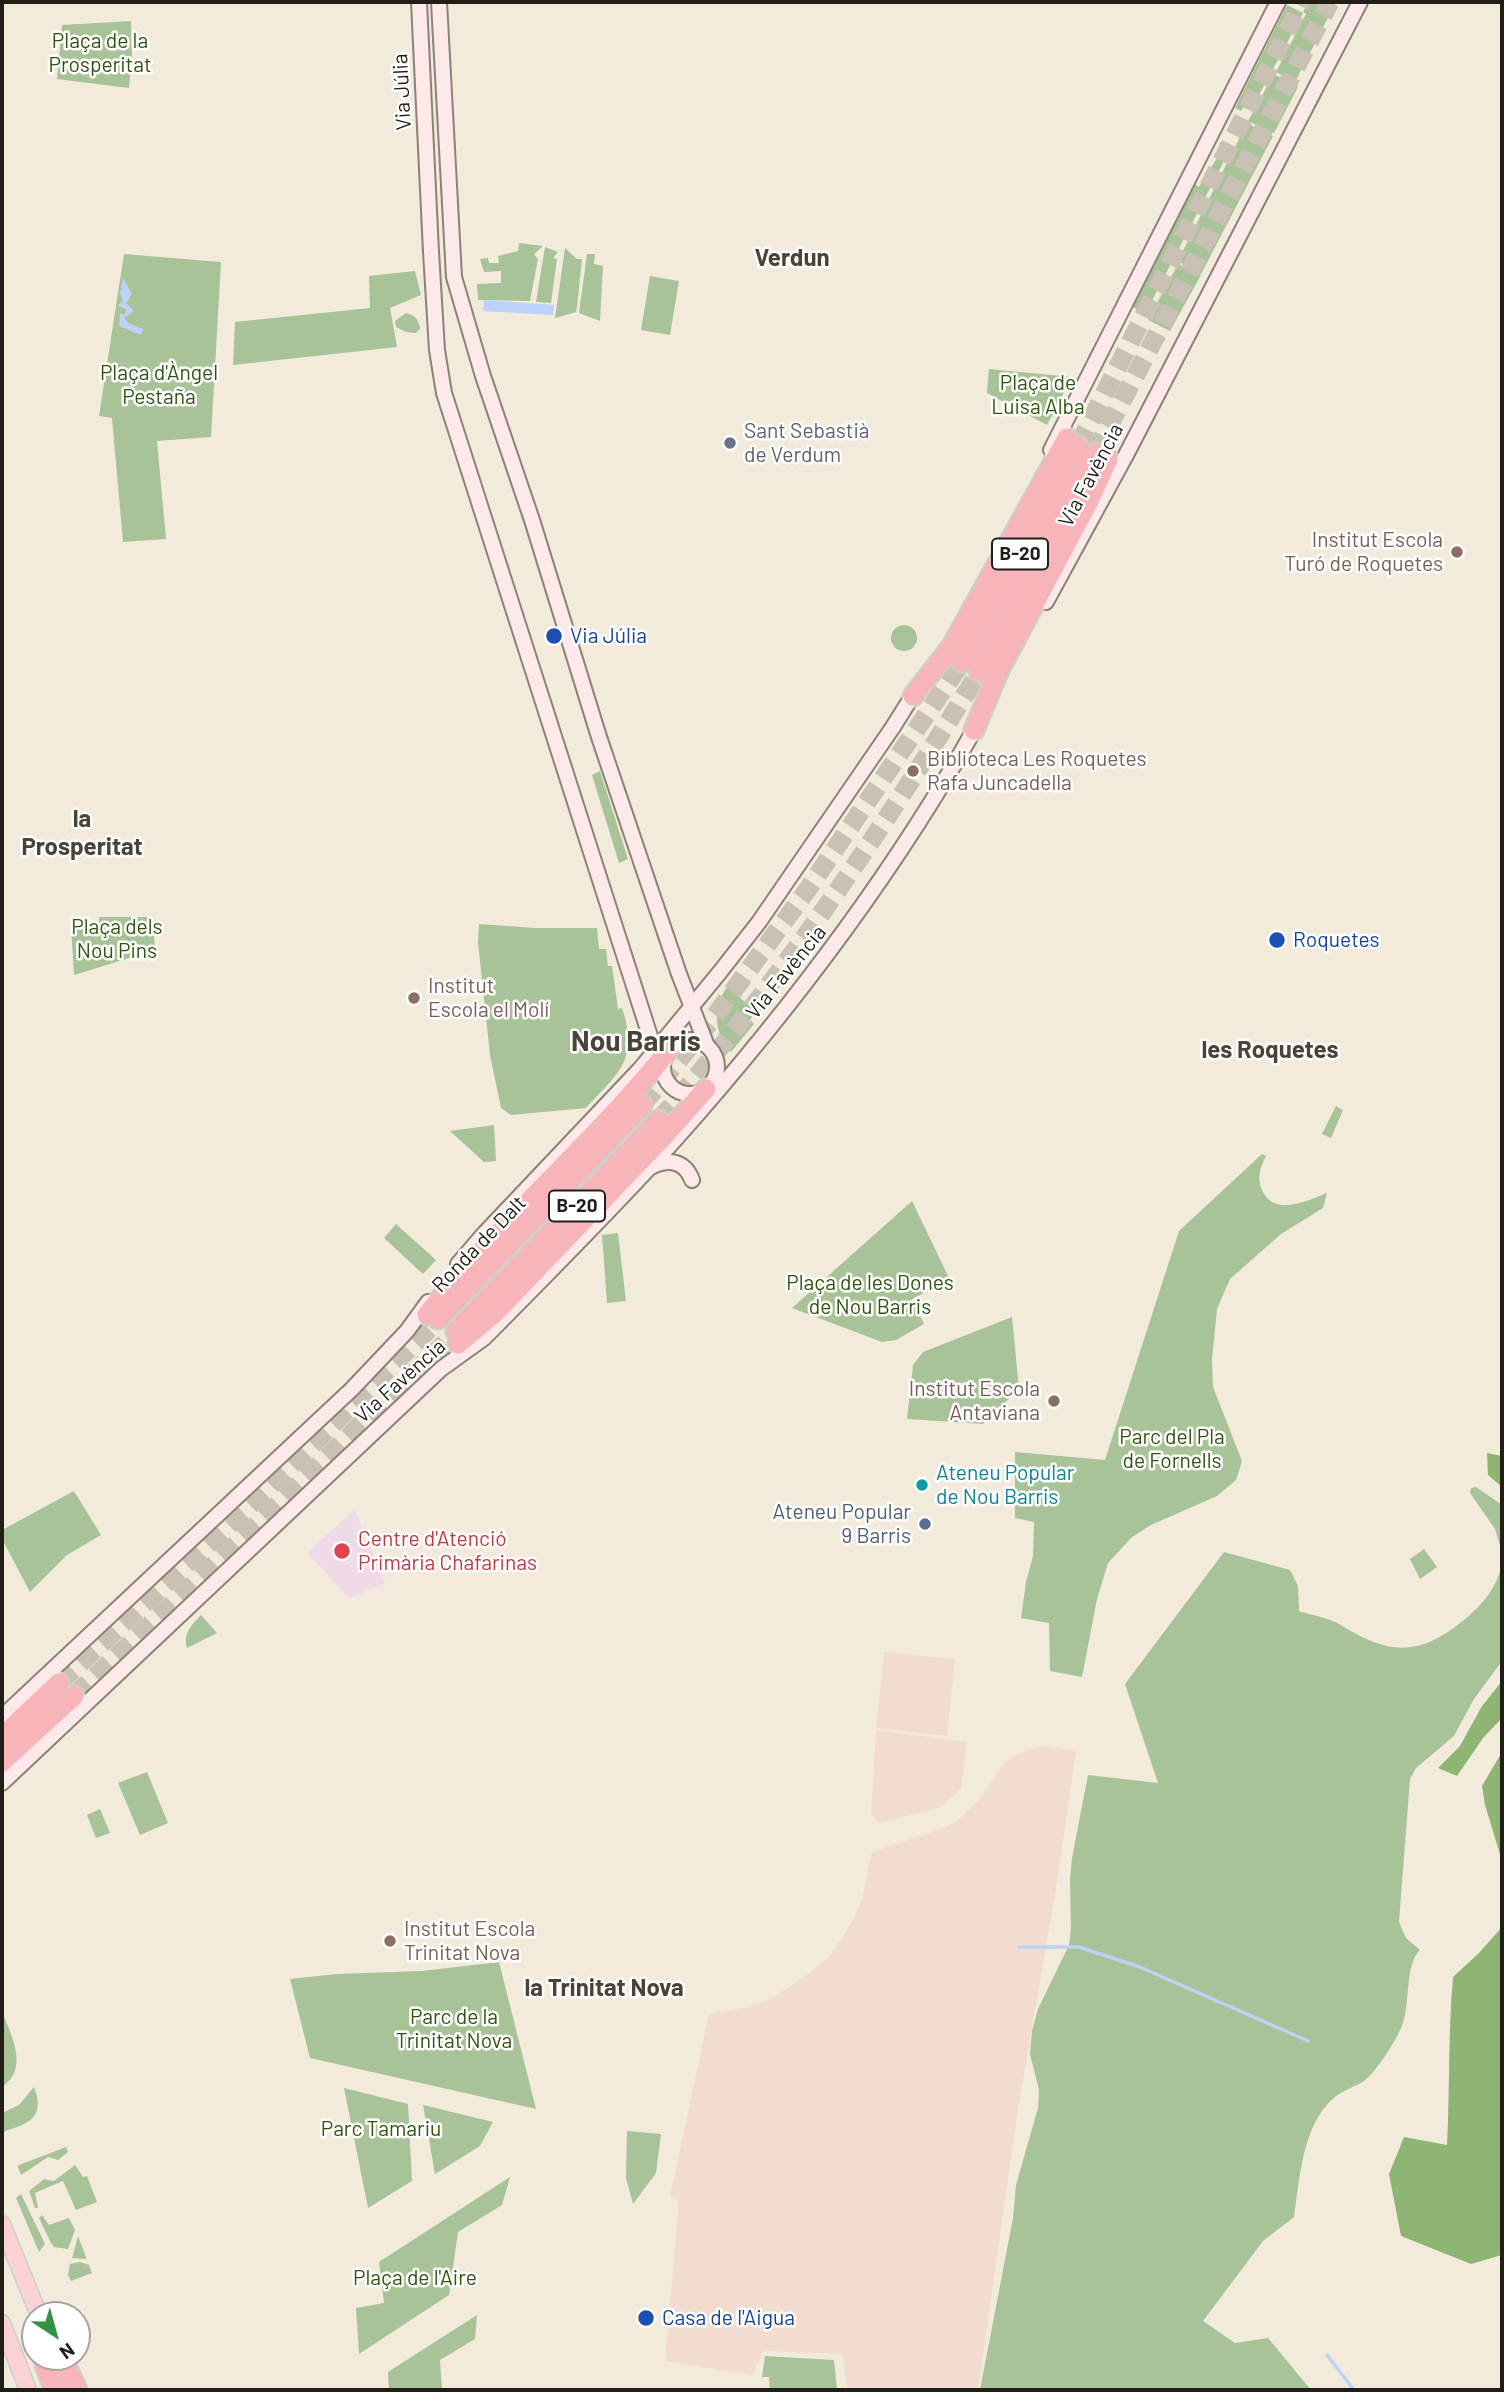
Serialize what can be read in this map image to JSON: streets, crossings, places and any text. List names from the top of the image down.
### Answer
{
  "streets": {
    "highway": ["B-20", "Ronda de Dalt"],
    "street": ["Via Júlia", "Via Favència"]
  },
  "crossings": [
    ["Via Júlia", "Via Favència"],
    ["Via Júlia", "Ronda de Dalt"],
    ["Via Favència", "Ronda de Dalt"]
  ],
  "districts": [
    "Verdun",
    "la Prosperitat",
    "Nou Barris",
    "les Roquetes",
    "la Trinitat Nova"
  ],
  "parks": [
    "Plaça de la Prosperitat",
    "Plaça d'Àngel Pestaña",
    "Plaça de Luisa Alba",
    "Plaça dels Nou Pins",
    "Plaça de les Dones de Nou Barris",
    "Parc del Pla de Fornells",
    "Parc de la Trinitat Nova",
    "Parc Tamariu",
    "Plaça de l'Aire"
  ],
  "places": [
    "Sant Sebastià de Verdum",
    "Institut Escola Turó de Roquetes",
    "Via Júlia",
    "Biblioteca Les Roquetes Rafa Juncadella",
    "Roquetes",
    "Institut Escola el Molí",
    "Institut Escola Antaviana",
    "Ateneu Popular de Nou Barris",
    "Ateneu Popular 9 Barris",
    "Centre d'Atenció Primària Chafarinas",
    "Institut Escola Trinitat Nova",
    "Casa de l'Aigua"
  ],
  "north": "bottom right"
}
